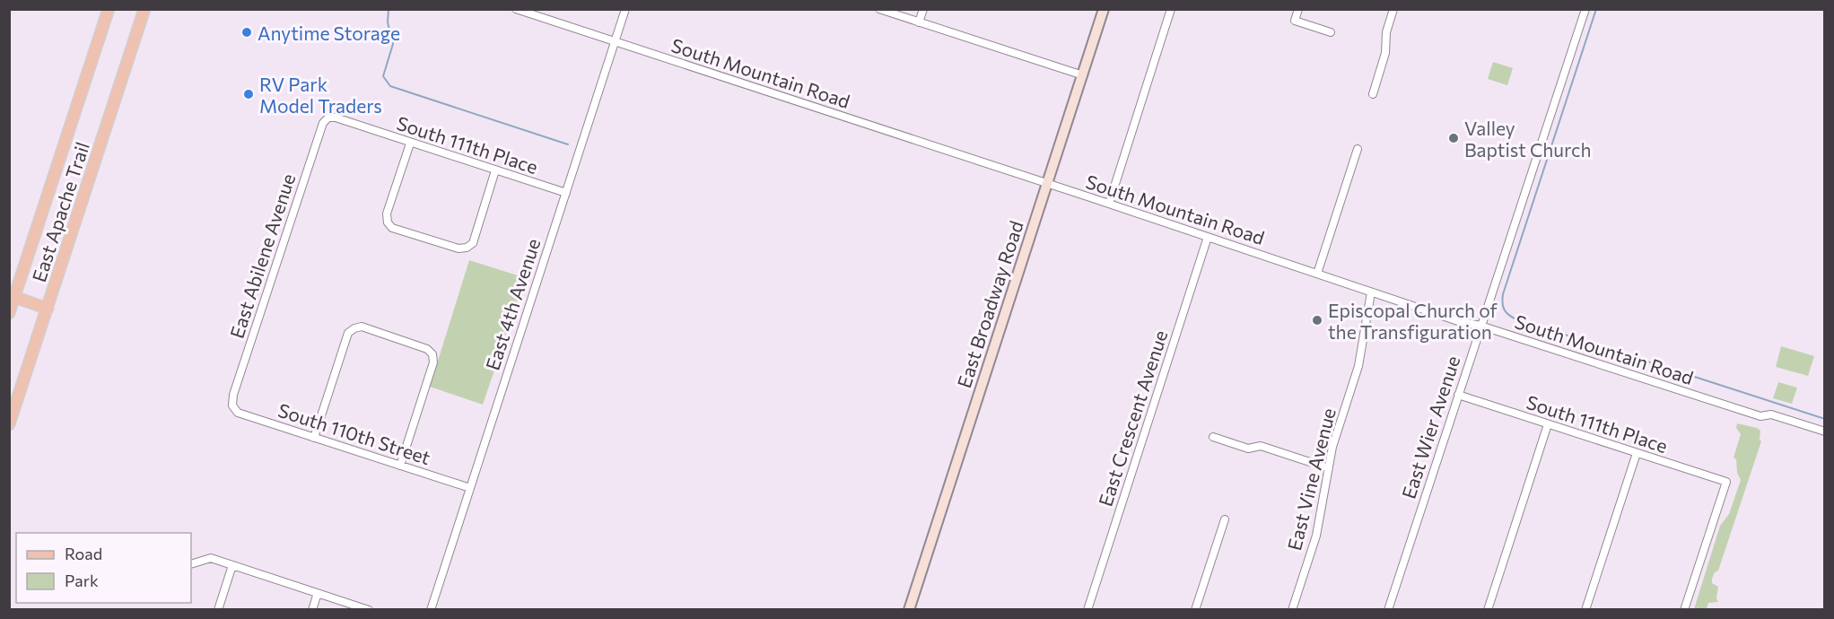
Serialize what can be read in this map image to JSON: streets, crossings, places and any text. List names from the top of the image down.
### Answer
{
  "streets": {
    "main road": ["East Apache Trail", "East Broadway Road"],
    "street": [
      "South Mountain Road",
      "South 111th Place",
      "East Abilene Avenue",
      "East 4th Avenue",
      "East Crescent Avenue",
      "East Wier Avenue",
      "South 110th Street",
      "East Vine Avenue"
    ]
  },
  "crossings": [
    ["South Mountain Road", "East 4th Avenue"],
    ["South Mountain Road", "East Broadway Road"],
    ["South Mountain Road", "East Crescent Avenue"],
    ["South Mountain Road", "East Wier Avenue"],
    ["South Mountain Road", "East Vine Avenue"],
    ["South 111th Place", "East Abilene Avenue"],
    ["South 111th Place", "East 4th Avenue"],
    ["South 111th Place", "East Wier Avenue"],
    ["East Abilene Avenue", "South 110th Street"],
    ["East 4th Avenue", "South 110th Street"]
  ],
  "places": [
    "Anytime Storage",
    "RV Park Model Traders",
    "Valley Baptist Church",
    "Episcopal Church of the Transfiguration"
  ],
  "legend": ["Road", "Park"]
}
